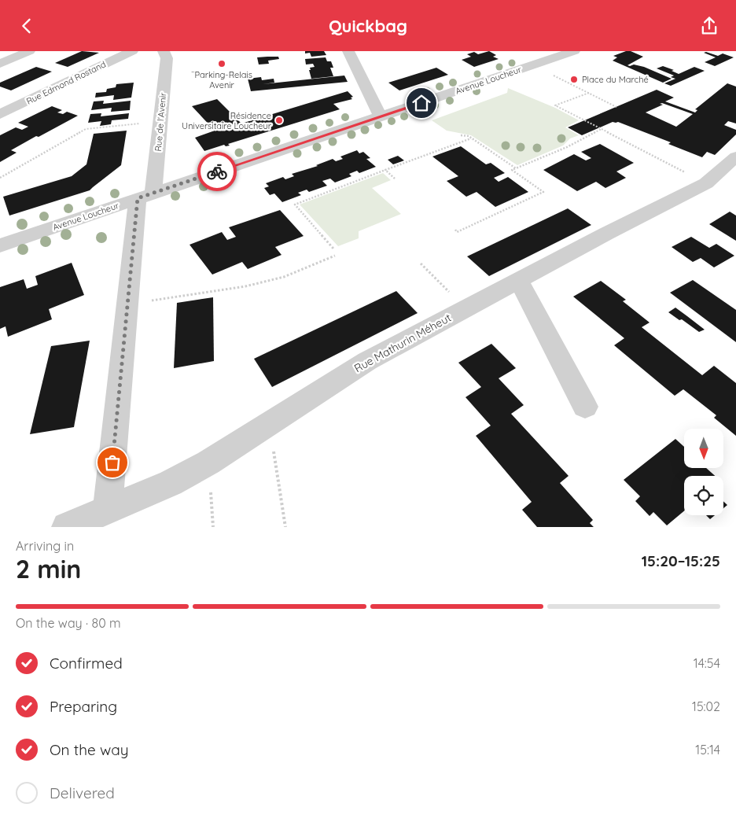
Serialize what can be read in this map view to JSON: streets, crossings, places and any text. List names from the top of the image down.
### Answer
{
  "streets": {
    "street": [
      "Avenue Loucheur",
      "Rue Edmond Rostand",
      "Rue de l'Avenir",
      "Rue Mathurin Méheut"
    ]
  },
  "crossings": [
    ["Avenue Loucheur", "Rue de l'Avenir"],
    ["Rue de l'Avenir", "Rue Mathurin Méheut"]
  ],
  "places": ["¨Parking-Relais Avenir", "Place du Marché", "Résidence Universitaire Loucheur"],
  "north": "bottom",
  "page": {
    "header": "Quickbag",
    "heading": ["2 min", "Arriving in", "15:20–15:25"],
    "bar": "On the way · 80 m",
    "list": [
      ["Confirmed", "14:54"],
      ["Preparing", "15:02"],
      ["On the way", "15:14"],
      "Delivered"
    ]
  }
}
